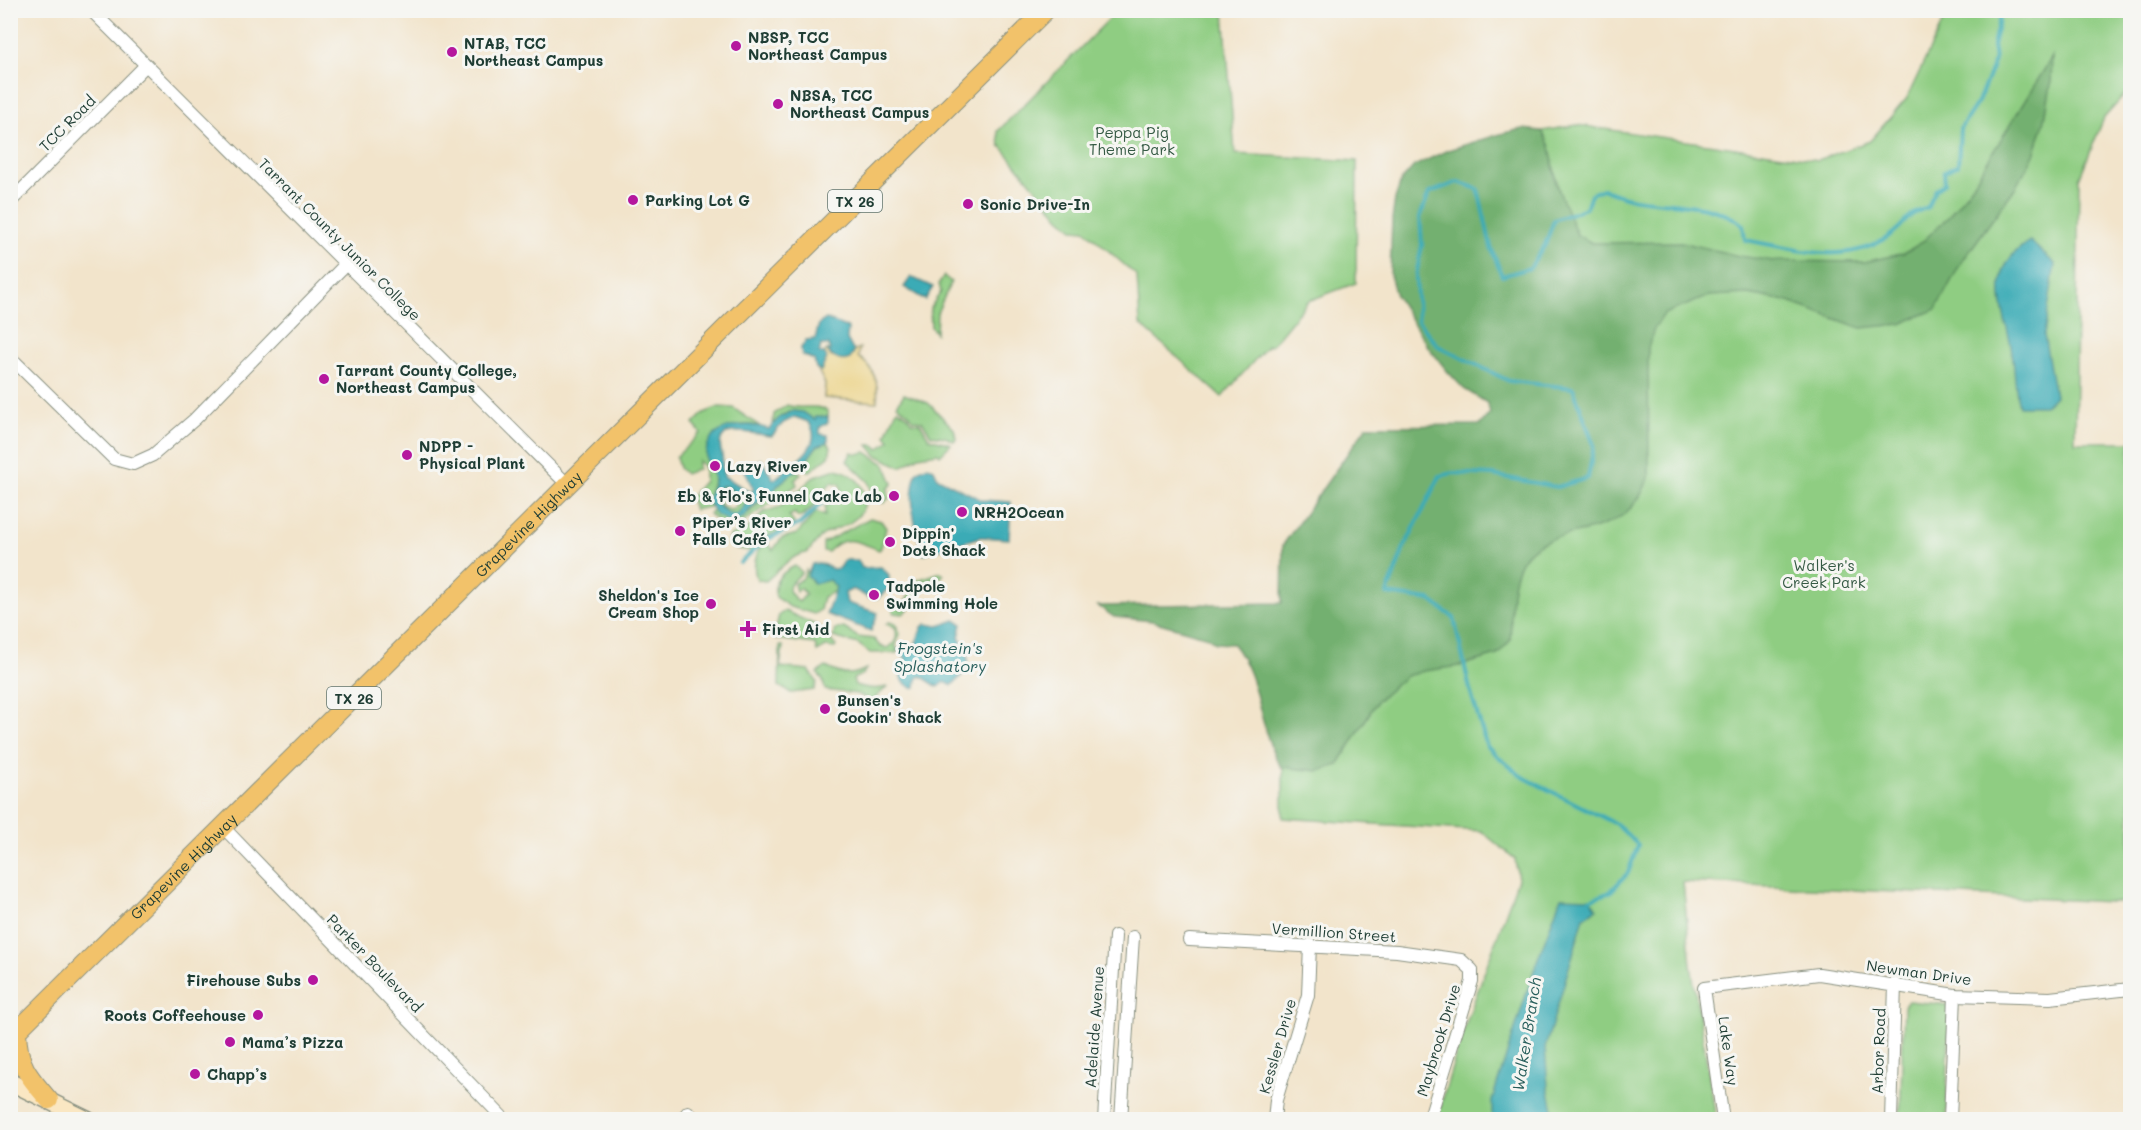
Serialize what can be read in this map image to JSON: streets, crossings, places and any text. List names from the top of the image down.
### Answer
{
  "streets": {
    "main road": ["TX 26", "Grapevine Highway"],
    "street": [
      "TCC Road",
      "Tarrant County Junior College",
      "Vermillion Street",
      "Parker Boulevard",
      "Newman Drive",
      "Adelaide Avenue",
      "Maybrook Drive",
      "Kessler Drive",
      "Lake Way",
      "Arbor Road"
    ]
  },
  "crossings": [
    ["TCC Road", "Tarrant County Junior College"],
    ["Tarrant County Junior College", "Grapevine Highway"],
    ["Grapevine Highway", "Parker Boulevard"],
    ["Vermillion Street", "Maybrook Drive"],
    ["Vermillion Street", "Kessler Drive"],
    ["Newman Drive", "Lake Way"],
    ["Newman Drive", "Arbor Road"]
  ],
  "water": ["Frogstein's Splashatory", "Walker Branch"],
  "parks": ["Peppa Pig Theme Park", "Walker's Creek Park"],
  "places": {
    "other": [
      "NBSP, TCC Northeast Campus",
      "NTAB, TCC Northeast Campus",
      "NBSA, TCC Northeast Campus",
      "Parking Lot G",
      "Sonic Drive-In",
      "Tarrant County College, Northeast Campus",
      "NDPP - Physical Plant",
      "Lazy River",
      "Eb & Flo's Funnel Cake Lab",
      "NRH2Ocean",
      "Piper’s River Falls Café",
      "Dippin' Dots Shack",
      "Tadpole Swimming Hole",
      "Sheldon's Ice Cream Shop",
      "Bunsen's Cookin' Shack",
      "Firehouse Subs",
      "Roots Coffeehouse",
      "Mama’s Pizza",
      "Chapp’s"
    ],
    "health": ["First Aid"]
  }
}
